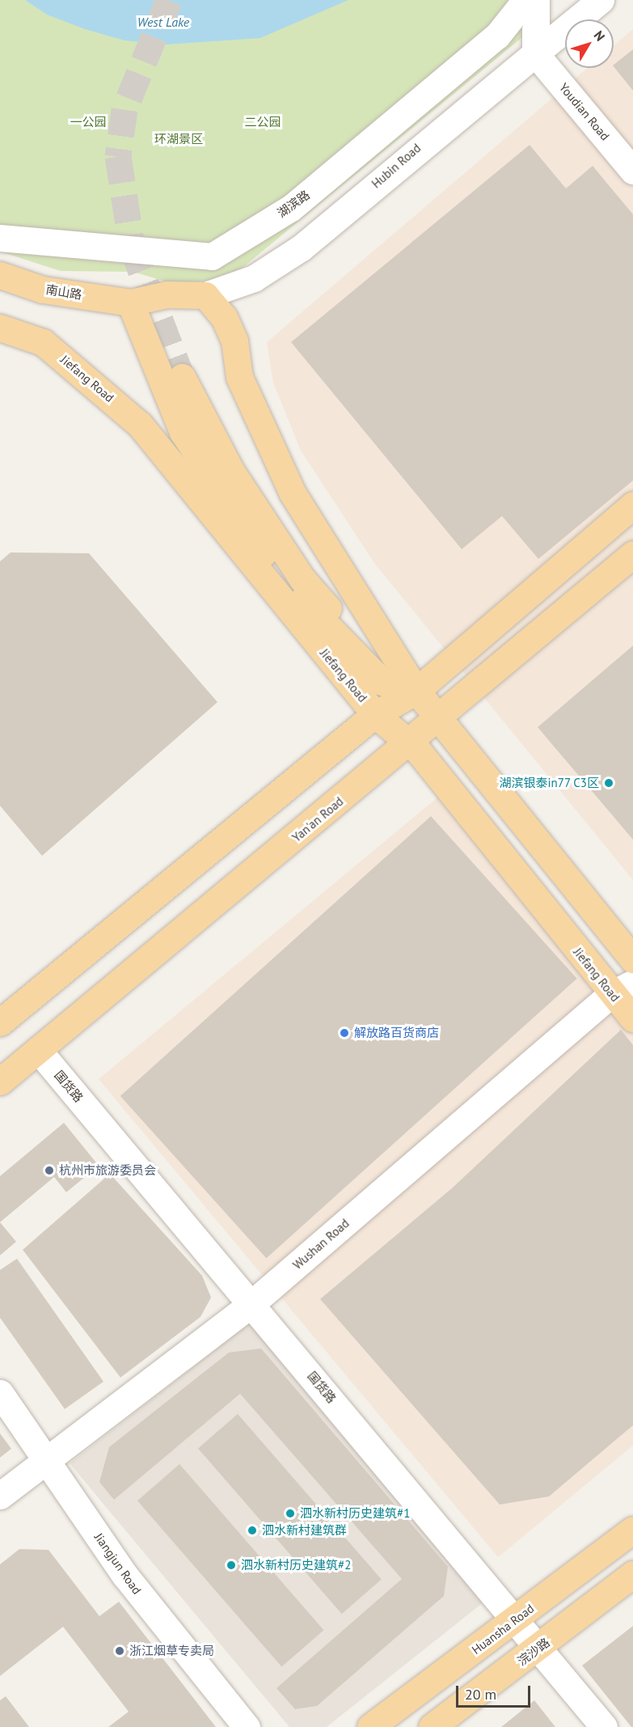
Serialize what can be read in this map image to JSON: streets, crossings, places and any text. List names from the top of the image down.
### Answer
{
  "streets": {
    "main road": [
      "南山路",
      "Jiefang Road",
      "Yan'an Road",
      "Huansha Road",
      "浣沙路"
    ],
    "street": [
      "Youdian Road",
      "Hubin Road",
      "湖滨路",
      "国货路",
      "Wushan Road",
      "Jiangjun Road"
    ]
  },
  "crossings": [
    ["Youdian Road", "Hubin Road"],
    ["Jiefang Road", "Yan'an Road"],
    ["Jiefang Road", "Wushan Road"],
    ["Yan'an Road", "国货路"],
    ["国货路", "Wushan Road"],
    ["国货路", "Huansha Road"],
    ["国货路", "浣沙路"],
    ["Wushan Road", "Jiangjun Road"]
  ],
  "water": ["West Lake"],
  "parks": ["一公园", "二公园", "环湖景区"],
  "places": [
    "湖滨银泰in77 C3区",
    "解放路百货商店",
    "杭州市旅游委员会",
    "泗水新村历史建筑#1",
    "泗水新村建筑群",
    "泗水新村历史建筑#2",
    "浙江烟草专卖局"
  ],
  "scale_bar": "20 m",
  "north": "top right"
}
